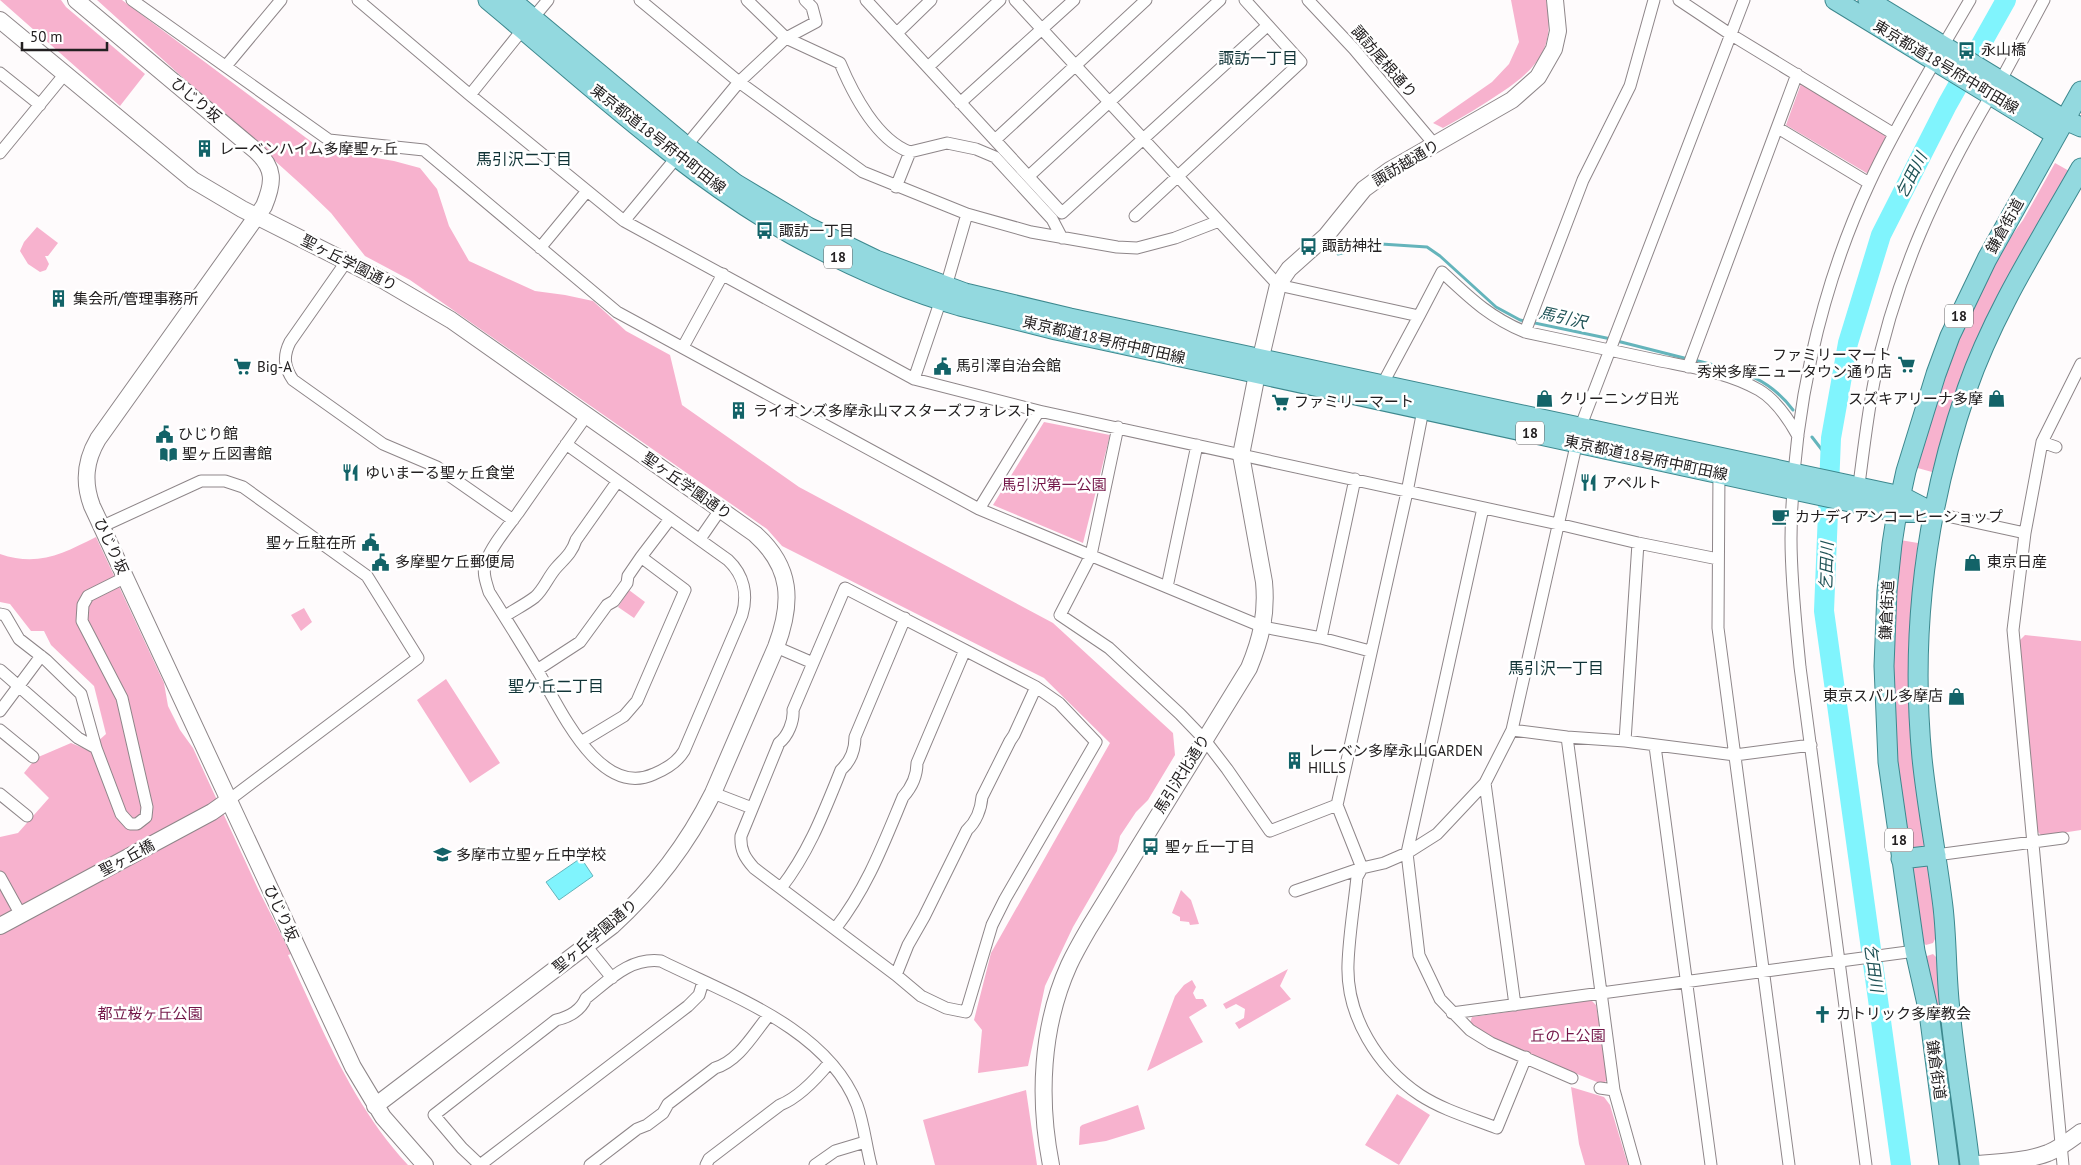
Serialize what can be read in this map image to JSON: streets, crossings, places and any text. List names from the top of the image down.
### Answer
{
  "streets": {
    "main road": ["東京都道18号府中町田線", "鎌倉街道", "18"],
    "street": [
      "諏訪尾根通り",
      "ひじり坂",
      "諏訪越通り",
      "聖ヶ丘学園通り",
      "馬引沢北通り",
      "聖ヶ丘橋"
    ]
  },
  "crossings": [
    ["諏訪尾根通り", "諏訪越通り"],
    ["東京都道18号府中町田線", "諏訪越通り"],
    ["東京都道18号府中町田線", "鎌倉街道"],
    ["東京都道18号府中町田線", "18"],
    ["東京都道18号府中町田線", "馬引沢北通り"],
    ["ひじり坂", "聖ヶ丘学園通り"],
    ["ひじり坂", "聖ヶ丘橋"],
    ["諏訪越通り", "馬引沢北通り"],
    ["鎌倉街道", "18"]
  ],
  "districts": [
    "諏訪一丁目",
    "馬引沢二丁目",
    "馬引沢一丁目",
    "聖ケ丘二丁目"
  ],
  "water": ["乞田川", "馬引沢"],
  "parks": ["馬引沢第一公園", "都立桜ヶ丘公園", "丘の上公園"],
  "places": {
    "bus stop": [
      "永山橋",
      "諏訪一丁目",
      "諏訪神社",
      "聖ヶ丘一丁目"
    ],
    "building": [
      "レーベンハイム多摩聖ヶ丘",
      "集会所/管理事務所",
      "ライオンズ多摩永山マスターズフォレスト",
      "レーベン多摩永山GARDEN HILLS"
    ],
    "supermarket": ["ファミリーマート 秀栄多摩ニュータウン通り店", "Big-A", "ファミリーマート"],
    "public building": [
      "馬引澤自治会館",
      "ひじり館",
      "聖ヶ丘駐在所",
      "多摩聖ケ丘郵便局"
    ],
    "shop": [
      "クリーニング日光",
      "スズキアリーナ多摩",
      "東京日産",
      "東京スバル多摩店"
    ],
    "library": ["聖ヶ丘図書館"],
    "restaurant": ["ゆいまーる聖ヶ丘食堂", "アペルト"],
    "cafe": ["カナディアンコーヒーショップ"],
    "school or university": ["多摩市立聖ヶ丘中学校"],
    "church": ["カトリック多摩教会"]
  },
  "scale_bar": "50 m"
}
